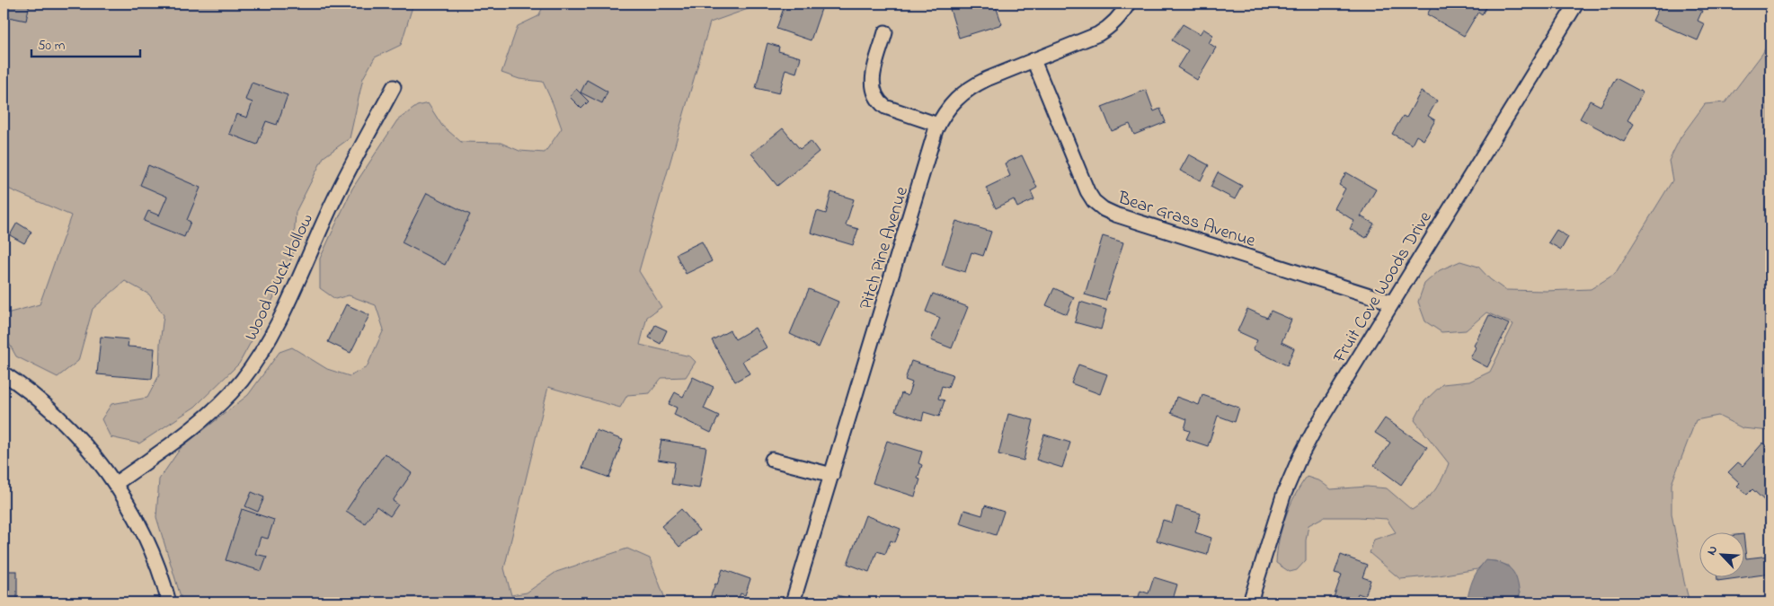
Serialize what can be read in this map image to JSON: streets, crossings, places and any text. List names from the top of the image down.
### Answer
{
  "streets": {
    "street": [
      "Bear Grass Avenue",
      "Pitch Pine Avenue",
      "Wood Duck Hollow",
      "Fruit Cove Woods Drive"
    ]
  },
  "crossings": [
    ["Bear Grass Avenue", "Pitch Pine Avenue"],
    ["Bear Grass Avenue", "Fruit Cove Woods Drive"]
  ],
  "scale_bar": "50 m",
  "north": "top left"
}
